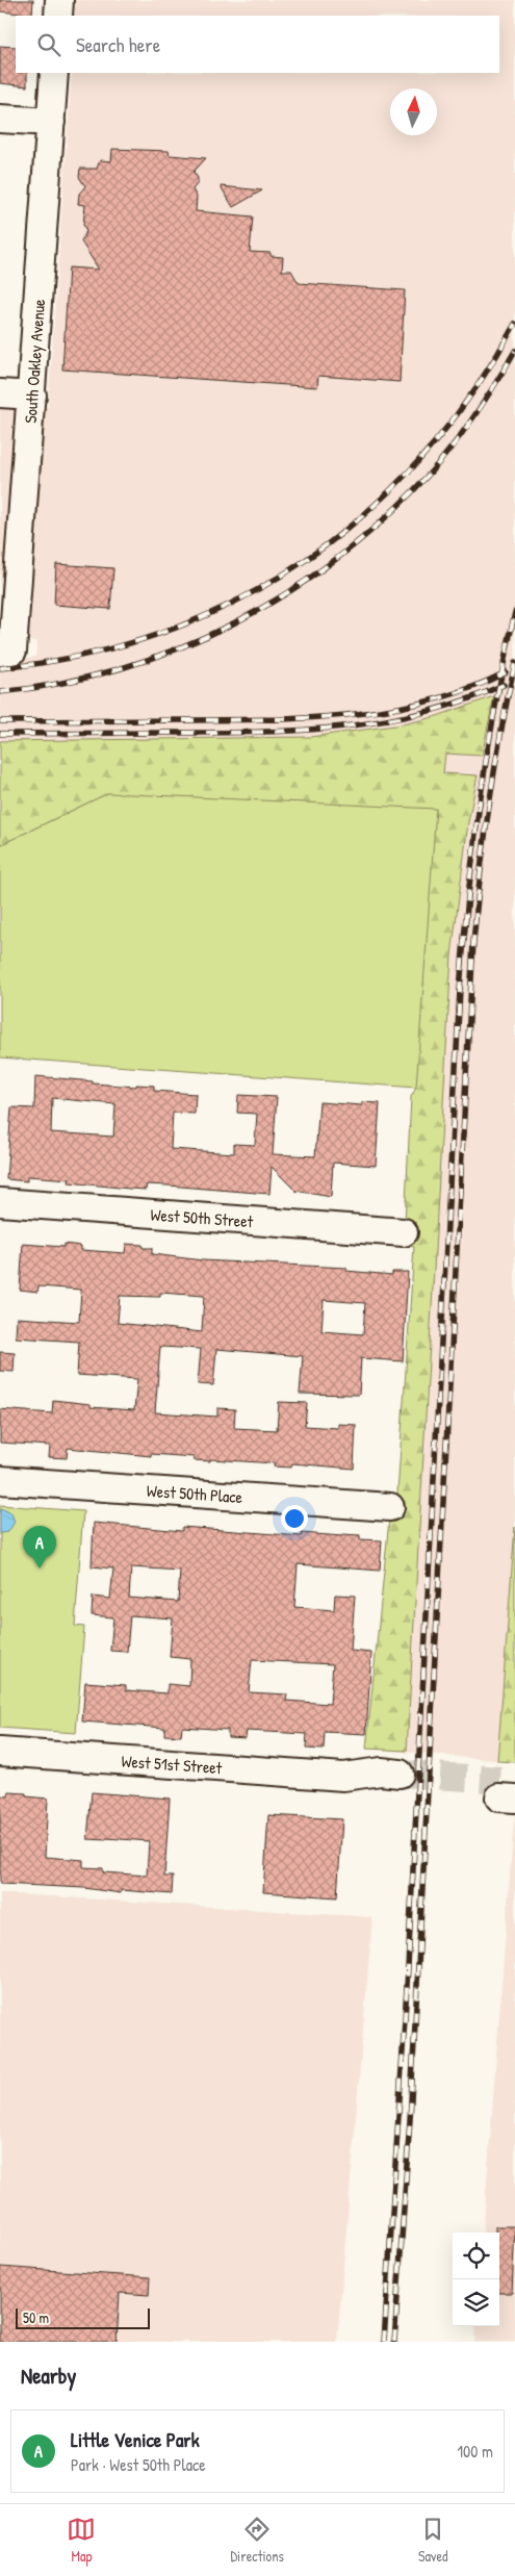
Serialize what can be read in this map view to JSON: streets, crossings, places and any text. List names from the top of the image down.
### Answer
{
  "streets": {
    "street": [
      "South Oakley Avenue",
      "West 50th Street",
      "West 50th Place",
      "West 51st Street"
    ]
  },
  "scale_bar": "50 m",
  "north": "top",
  "page": {
    "search": "Search here",
    "pins": "A",
    "scale": "50 m",
    "heading": "Nearby",
    "list": [
      {
        "mark": "A",
        "name": "Little Venice Park",
        "note": "Park · West 50th Place",
        "value": "100 m"
      }
    ],
    "nav": ["Map", "Directions", "Saved"]
  }
}
